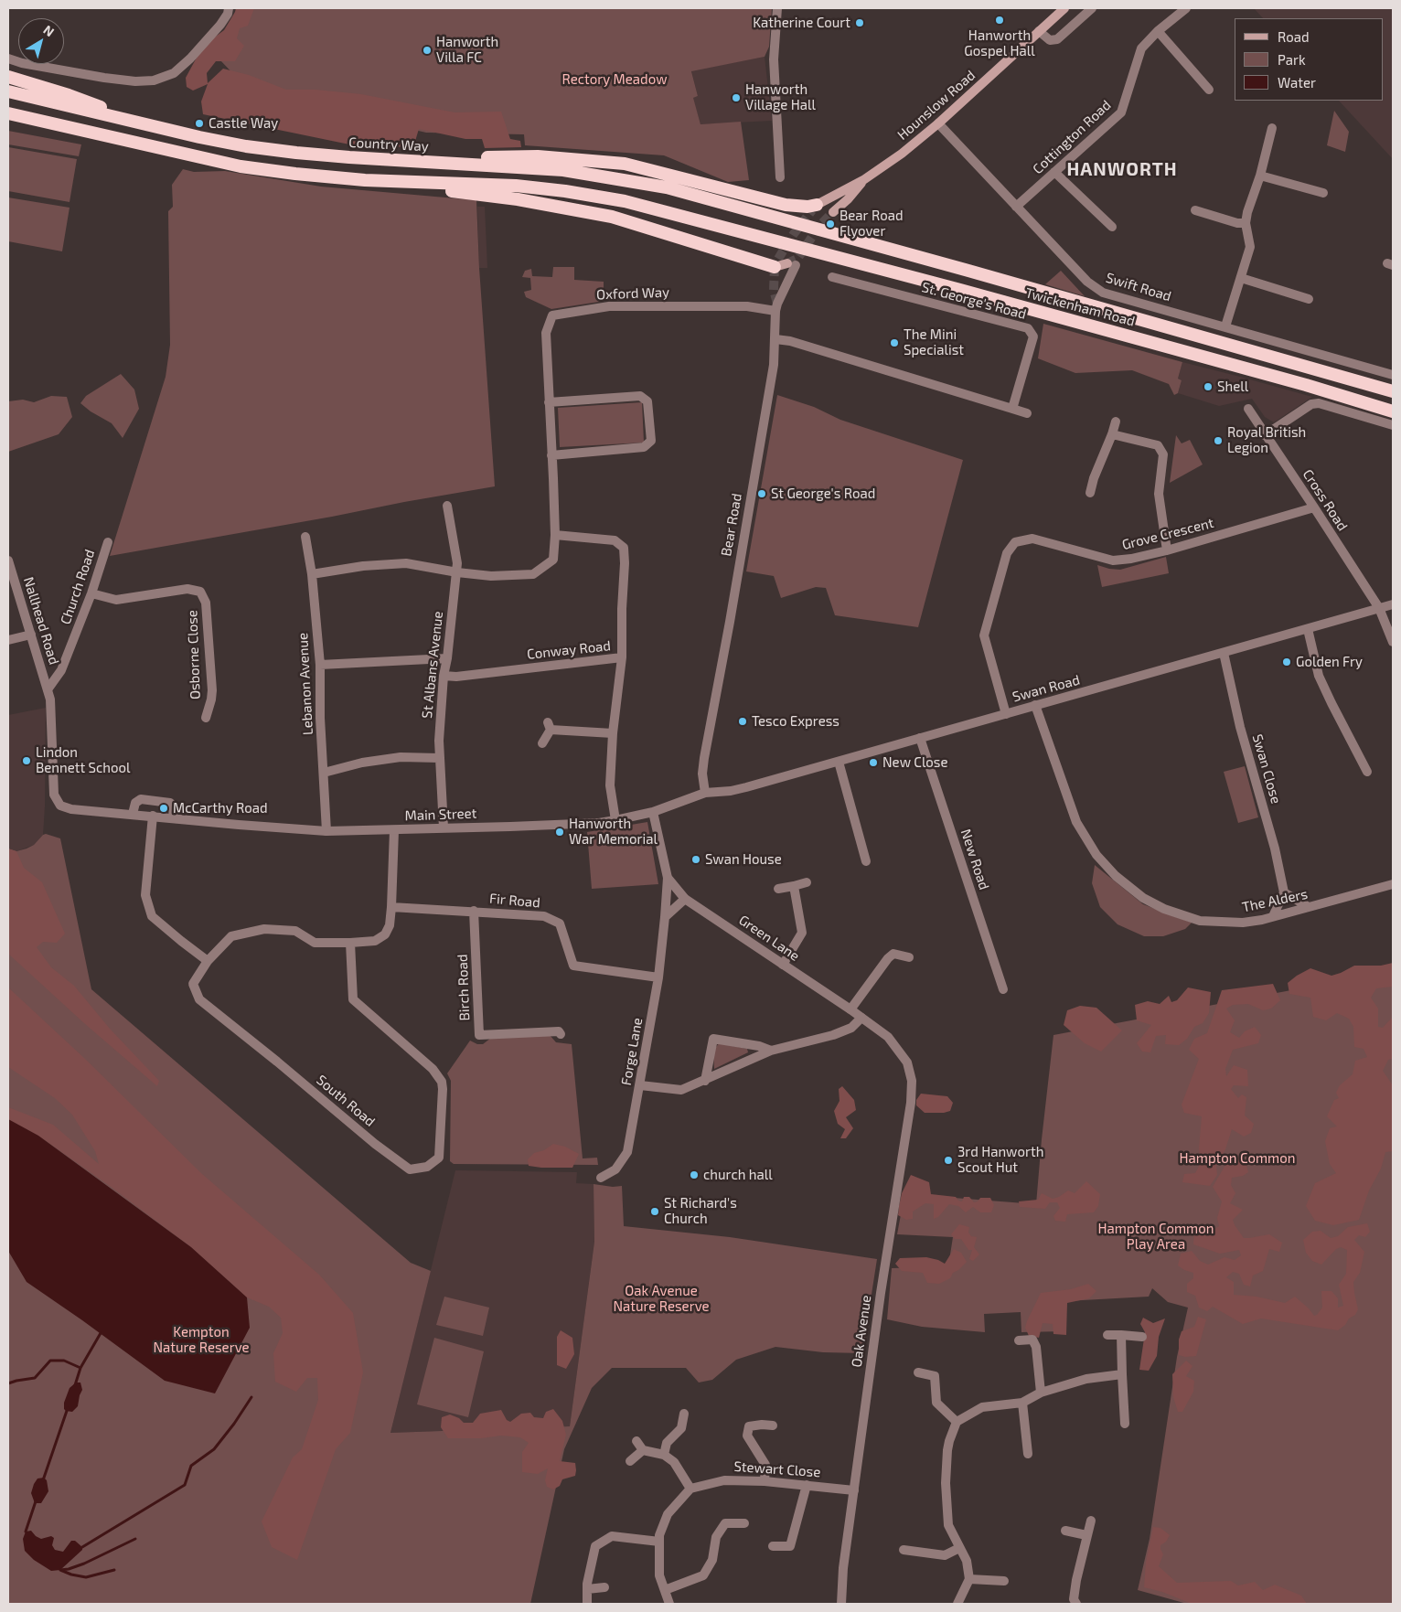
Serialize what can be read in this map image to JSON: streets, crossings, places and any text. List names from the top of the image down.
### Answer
{
  "streets": {
    "highway": ["Country Way", "Twickenham Road"],
    "main road": ["Hounslow Road"],
    "street": [
      "Cottington Road",
      "Swift Road",
      "Oxford Way",
      "St. George's Road",
      "Cross Road",
      "Bear Road",
      "Grove Crescent",
      "Church Road",
      "Nallhead Road",
      "Conway Road",
      "Osborne Close",
      "St Albans Avenue",
      "Lebanon Avenue",
      "Swan Road",
      "Swan Close",
      "Main Street",
      "New Road",
      "Fir Road",
      "The Alders",
      "Green Lane",
      "Birch Road",
      "Forge Lane",
      "South Road",
      "Oak Avenue",
      "Stewart Close"
    ]
  },
  "crossings": [
    ["Hounslow Road", "Swift Road"],
    ["Cottington Road", "Swift Road"],
    ["Country Way", "Twickenham Road"],
    ["Oxford Way", "Bear Road"],
    ["Oxford Way", "St Albans Avenue"],
    ["Oxford Way", "Lebanon Avenue"],
    ["Cross Road", "Grove Crescent"],
    ["Cross Road", "Swan Road"],
    ["Bear Road", "Swan Road"],
    ["Bear Road", "Main Street"],
    ["Grove Crescent", "Swan Road"],
    ["Church Road", "Nallhead Road"],
    ["Church Road", "Osborne Close"],
    ["Church Road", "Main Street"],
    ["Nallhead Road", "Main Street"],
    ["Conway Road", "St Albans Avenue"],
    ["Conway Road", "Main Street"],
    ["St Albans Avenue", "Main Street"],
    ["Lebanon Avenue", "Main Street"],
    ["Swan Road", "Swan Close"],
    ["Swan Road", "Main Street"],
    ["Swan Road", "New Road"],
    ["Swan Road", "The Alders"],
    ["Main Street", "Green Lane"],
    ["Main Street", "South Road"],
    ["Fir Road", "Birch Road"],
    ["Fir Road", "Forge Lane"],
    ["Fir Road", "South Road"],
    ["Green Lane", "Forge Lane"],
    ["Green Lane", "Oak Avenue"],
    ["Oak Avenue", "Stewart Close"]
  ],
  "districts": ["HANWORTH"],
  "parks": [
    "Rectory Meadow",
    "Hampton Common",
    "Hampton Common Play Area",
    "Oak Avenue Nature Reserve",
    "Kempton Nature Reserve"
  ],
  "places": [
    "Hanworth Gospel Hall",
    "Katherine Court",
    "Hanworth Villa FC",
    "Hanworth Village Hall",
    "Castle Way",
    "Bear Road Flyover",
    "The Mini Specialist",
    "Shell",
    "Royal British Legion",
    "St George's Road",
    "Golden Fry",
    "Tesco Express",
    "Lindon Bennett School",
    "New Close",
    "McCarthy Road",
    "Hanworth War Memorial",
    "Swan House",
    "3rd Hanworth Scout Hut",
    "church hall",
    "St Richard's Church"
  ],
  "legend": ["Road", "Park", "Water"],
  "north": "top right"
}
